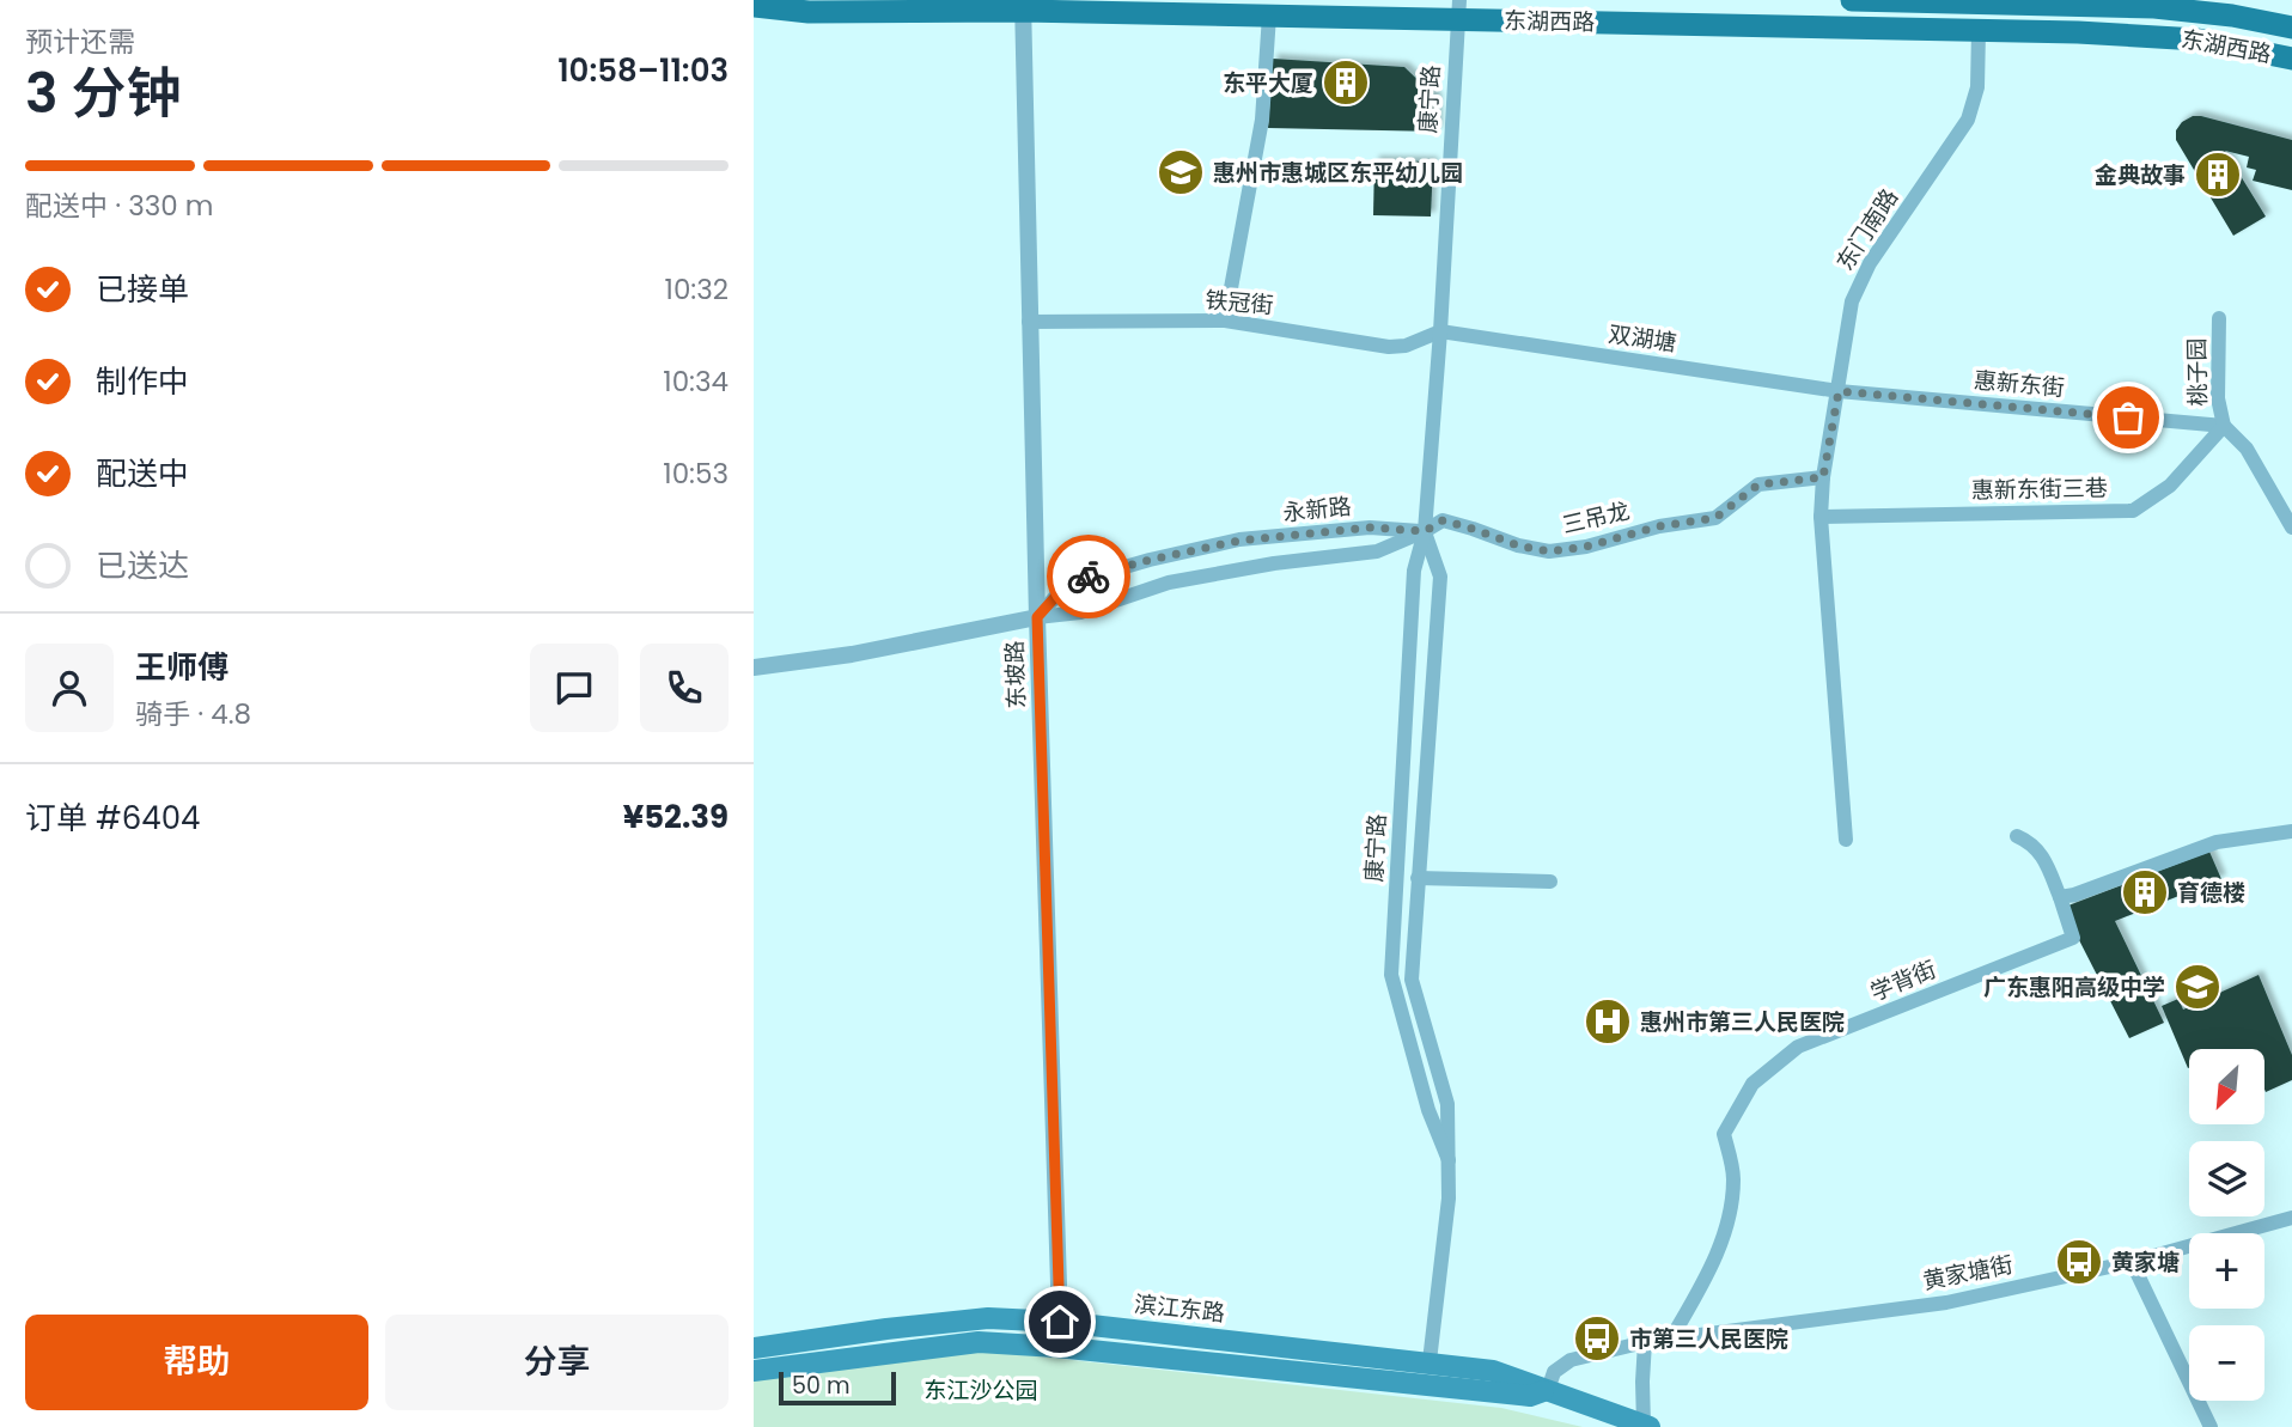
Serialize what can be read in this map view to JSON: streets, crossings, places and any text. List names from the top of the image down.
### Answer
{
  "streets": {
    "main road": ["东湖西路", "滨江东路"],
    "street": [
      "康宁路",
      "东门南路",
      "铁冠街",
      "双湖塘",
      "桃子园",
      "惠新东街",
      "惠新东街三巷",
      "永新路",
      "三吊龙",
      "东坡路",
      "学背街",
      "黄家塘街"
    ]
  },
  "crossings": [
    ["东湖西路", "康宁路"],
    ["东湖西路", "东门南路"],
    ["东湖西路", "东坡路"],
    ["康宁路", "铁冠街"],
    ["康宁路", "双湖塘"],
    ["康宁路", "永新路"],
    ["康宁路", "三吊龙"],
    ["康宁路", "滨江东路"],
    ["东门南路", "双湖塘"],
    ["东门南路", "惠新东街"],
    ["东门南路", "惠新东街三巷"],
    ["东门南路", "三吊龙"],
    ["铁冠街", "双湖塘"],
    ["铁冠街", "东坡路"],
    ["双湖塘", "惠新东街"],
    ["桃子园", "惠新东街"],
    ["桃子园", "惠新东街三巷"],
    ["惠新东街", "惠新东街三巷"],
    ["永新路", "三吊龙"],
    ["永新路", "东坡路"],
    ["东坡路", "滨江东路"],
    ["学背街", "黄家塘街"],
    ["黄家塘街", "滨江东路"]
  ],
  "parks": ["东江沙公园"],
  "places": {
    "building": ["东平大厦", "金典故事", "育德楼"],
    "school or university": ["惠州市惠城区东平幼儿园", "广东惠阳高级中学"],
    "hospital": ["惠州市第三人民医院"],
    "bus stop": ["黄家塘", "市第三人民医院"]
  },
  "scale_bar": "50 m",
  "north": "bottom left",
  "page": {
    "heading": ["3 分钟", "预计还需", "10:58–11:03"],
    "panel": [
      "王师傅",
      "骑手 · 4.8",
      "订单 #6404",
      "¥52.39"
    ],
    "bar": "配送中 · 330 m",
    "list": [
      ["已接单", "10:32"],
      ["制作中", "10:34"],
      ["配送中", "10:53"],
      "已送达"
    ],
    "map_buttons": ["+", "−"],
    "buttons": ["帮助", "分享"],
    "scale": "50 m"
  }
}
